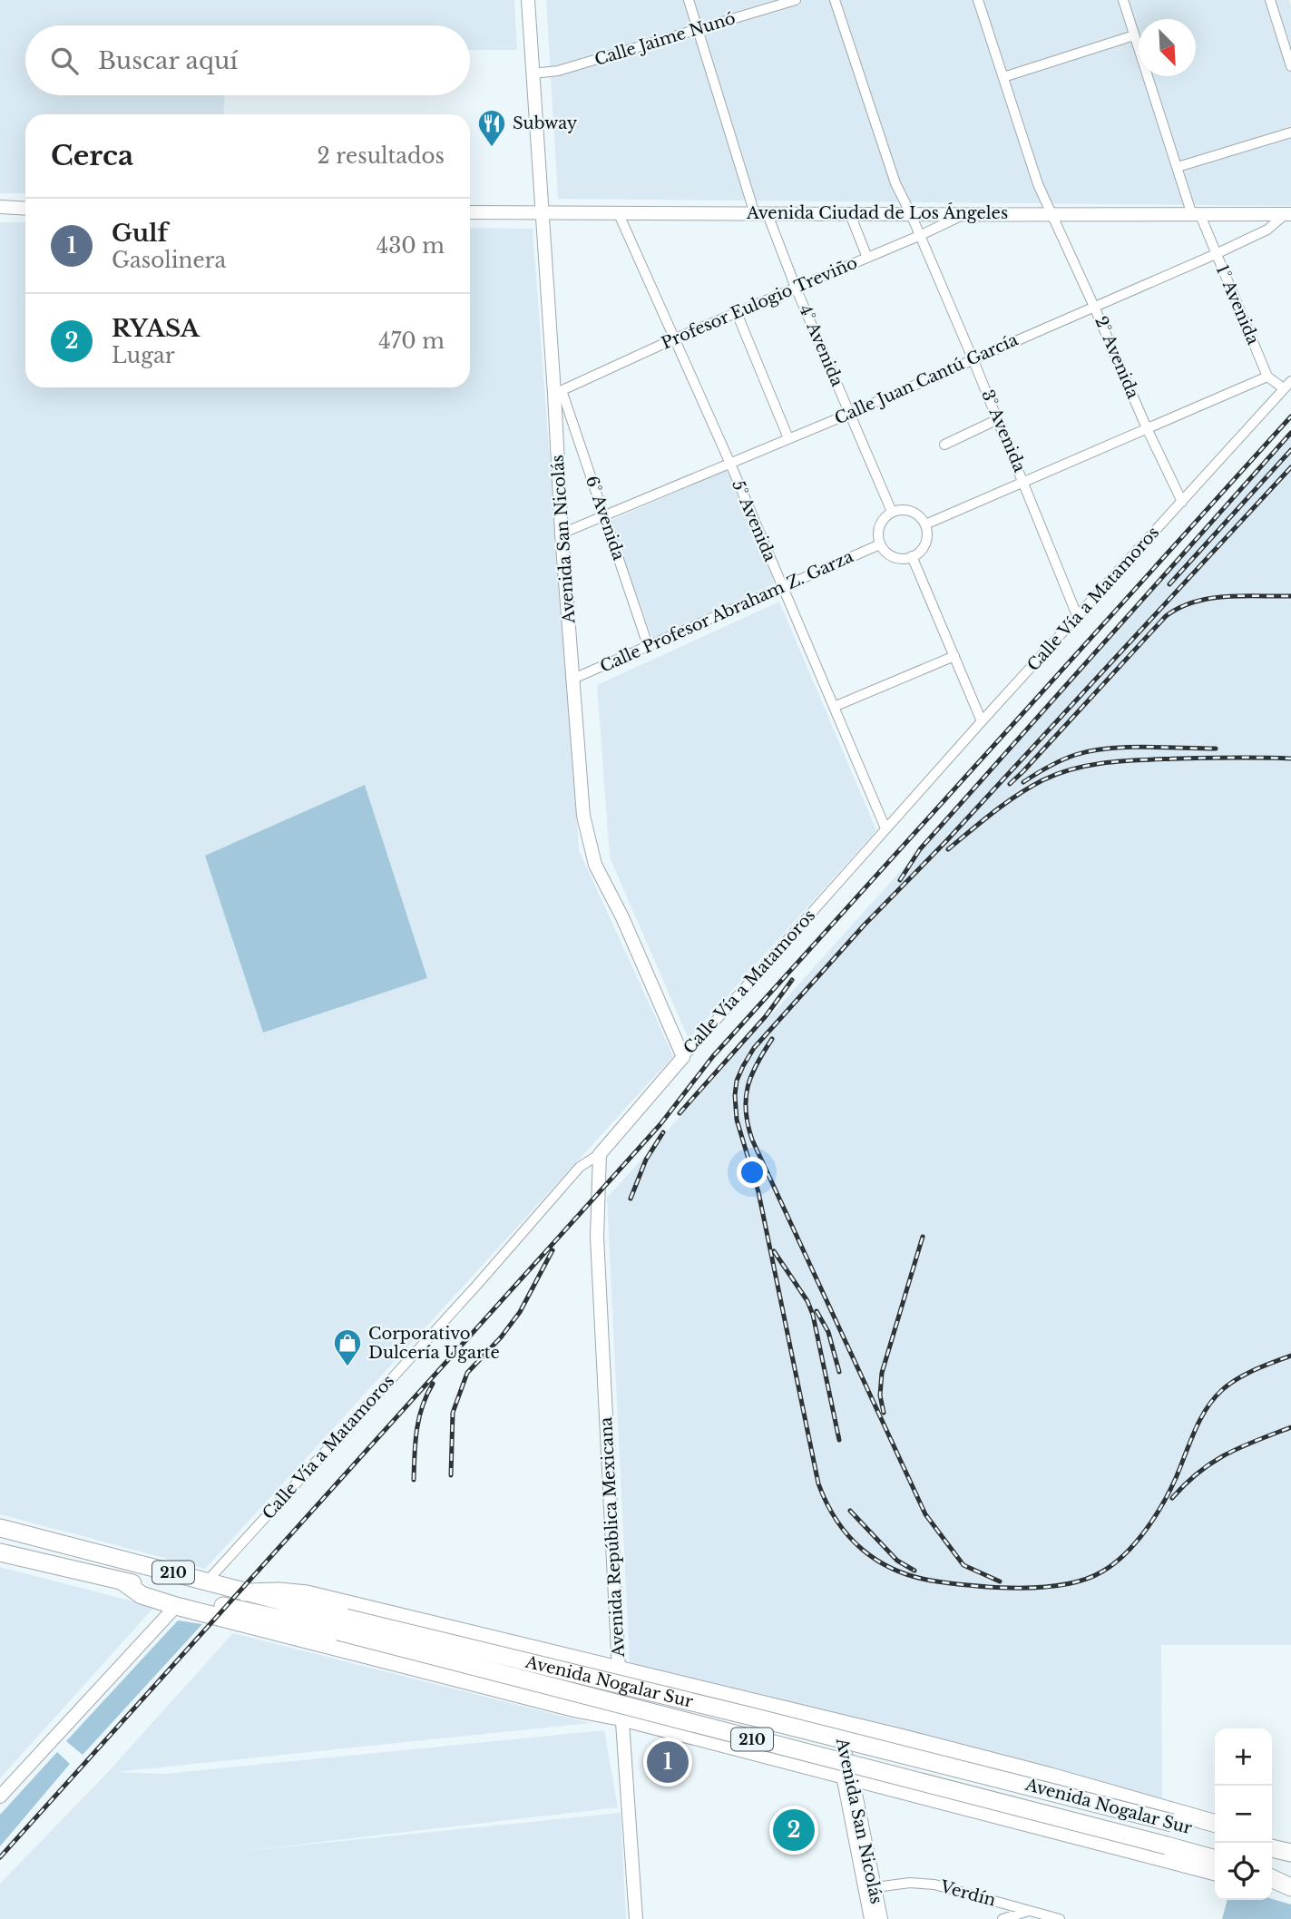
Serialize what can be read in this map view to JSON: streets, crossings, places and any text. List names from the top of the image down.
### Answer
{
  "streets": {
    "highway": ["210", "Avenida Nogalar Sur"],
    "street": [
      "Calle Jaime Nunó",
      "Avenida Ciudad de Los Ángeles",
      "Profesor Eulogio Treviño",
      "1° Avenida",
      "4° Avenida",
      "2° Avenida",
      "Calle Juan Cantú García",
      "3° Avenida",
      "6° Avenida",
      "5° Avenida",
      "Avenida San Nicolás",
      "Calle Vía a Matamoros",
      "Calle Profesor Abraham Z. Garza",
      "Avenida República Mexicana",
      "Verdín"
    ]
  },
  "crossings": [
    ["Calle Jaime Nunó", "4° Avenida"],
    ["Calle Jaime Nunó", "Avenida San Nicolás"],
    ["Avenida Ciudad de Los Ángeles", "Profesor Eulogio Treviño"],
    ["Avenida Ciudad de Los Ángeles", "1° Avenida"],
    ["Avenida Ciudad de Los Ángeles", "4° Avenida"],
    ["Avenida Ciudad de Los Ángeles", "2° Avenida"],
    ["Avenida Ciudad de Los Ángeles", "Calle Juan Cantú García"],
    ["Avenida Ciudad de Los Ángeles", "3° Avenida"],
    ["Avenida Ciudad de Los Ángeles", "5° Avenida"],
    ["Avenida Ciudad de Los Ángeles", "Avenida San Nicolás"],
    ["Profesor Eulogio Treviño", "4° Avenida"],
    ["Profesor Eulogio Treviño", "3° Avenida"],
    ["Profesor Eulogio Treviño", "6° Avenida"],
    ["Profesor Eulogio Treviño", "5° Avenida"],
    ["Profesor Eulogio Treviño", "Avenida San Nicolás"],
    ["1° Avenida", "Calle Juan Cantú García"],
    ["4° Avenida", "Calle Juan Cantú García"],
    ["4° Avenida", "Calle Profesor Abraham Z. Garza"],
    ["2° Avenida", "Calle Juan Cantú García"],
    ["2° Avenida", "Calle Vía a Matamoros"],
    ["Calle Juan Cantú García", "3° Avenida"],
    ["Calle Juan Cantú García", "6° Avenida"],
    ["Calle Juan Cantú García", "5° Avenida"],
    ["Calle Juan Cantú García", "Avenida San Nicolás"],
    ["3° Avenida", "Calle Vía a Matamoros"],
    ["6° Avenida", "Avenida San Nicolás"],
    ["6° Avenida", "Calle Profesor Abraham Z. Garza"],
    ["5° Avenida", "Calle Vía a Matamoros"],
    ["5° Avenida", "Calle Profesor Abraham Z. Garza"],
    ["Avenida San Nicolás", "Calle Vía a Matamoros"],
    ["Avenida San Nicolás", "Calle Profesor Abraham Z. Garza"],
    ["Avenida San Nicolás", "Verdín"],
    ["Calle Vía a Matamoros", "Avenida República Mexicana"],
    ["Calle Vía a Matamoros", "Avenida Nogalar Sur"]
  ],
  "places": {
    "restaurant": ["Subway"],
    "shop": ["Corporativo Dulcería Ugarte"]
  },
  "north": "bottom right",
  "page": {
    "search": "Buscar aquí",
    "heading": ["Cerca", "2 resultados"],
    "list": [
      {
        "mark": "1",
        "name": "Gulf",
        "note": "Gasolinera",
        "value": "430 m"
      },
      {
        "mark": "2",
        "name": "RYASA",
        "note": "Lugar",
        "value": "470 m"
      }
    ],
    "map_buttons": ["+", "−"],
    "pins": ["1", "2"]
  }
}
